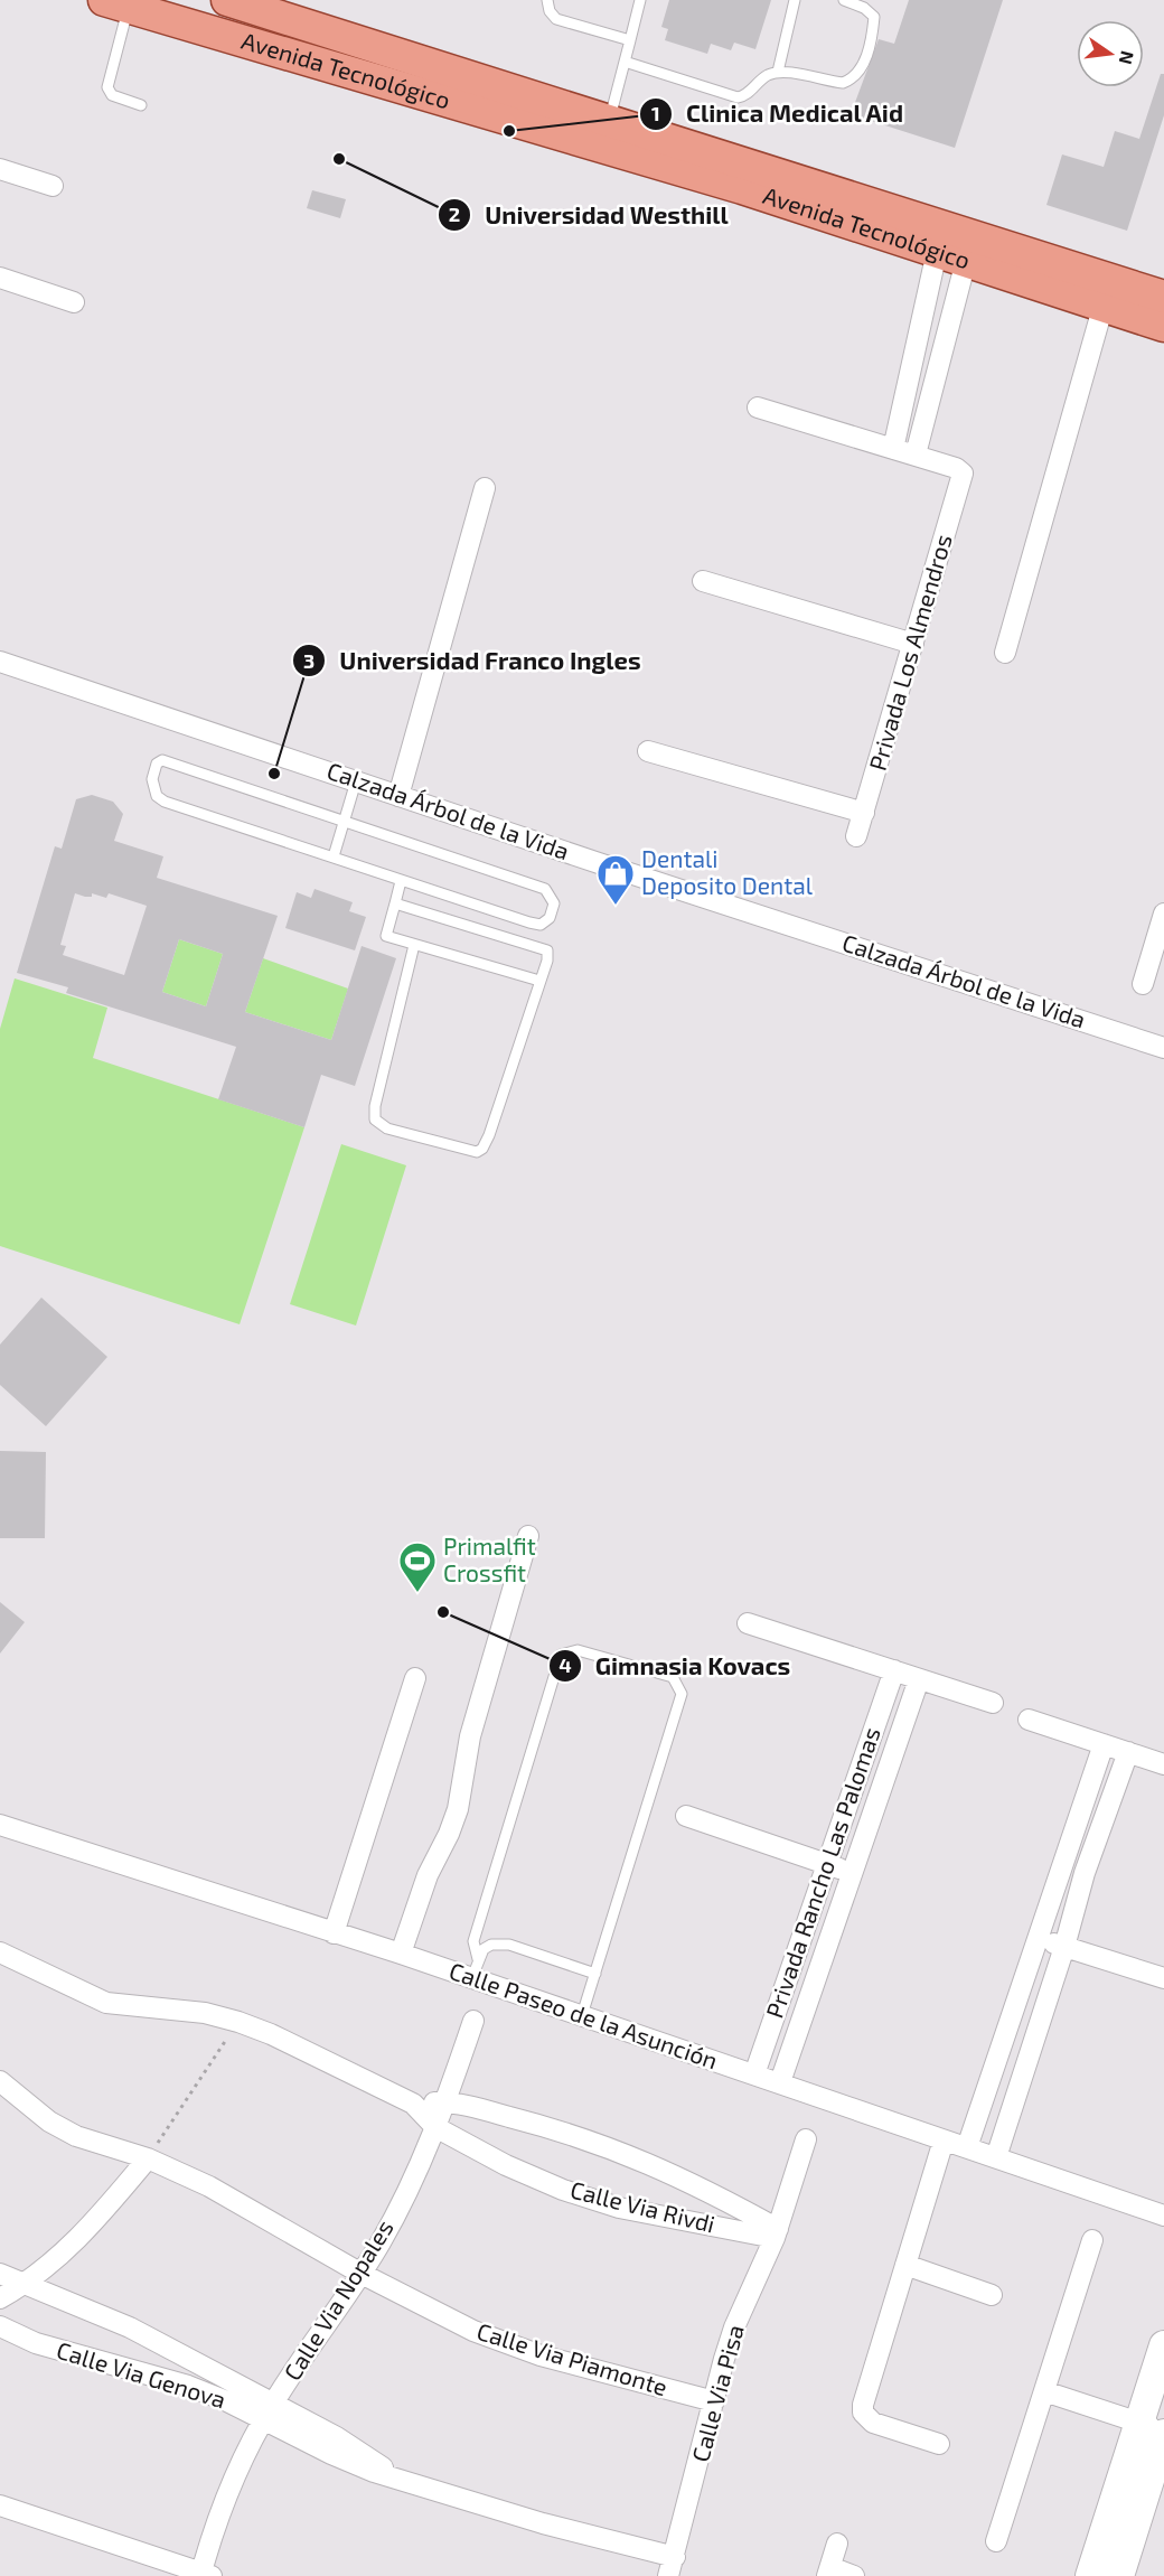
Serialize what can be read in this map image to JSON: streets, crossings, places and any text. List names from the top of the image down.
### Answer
{
  "streets": {
    "main road": ["Avenida Tecnológico"],
    "street": [
      "Privada Los Almendros",
      "Calzada Árbol de la Vida",
      "Privada Rancho Las Palomas",
      "Calle Paseo de la Asunción",
      "Calle Via Rivdi",
      "Calle Via Nopales",
      "Calle Via Piamonte",
      "Calle Via Genova",
      "Calle Via Pisa"
    ]
  },
  "crossings": [
    ["Privada Rancho Las Palomas", "Calle Paseo de la Asunción"],
    ["Calle Via Rivdi", "Calle Via Nopales"],
    ["Calle Via Rivdi", "Calle Via Pisa"],
    ["Calle Via Nopales", "Calle Via Piamonte"],
    ["Calle Via Nopales", "Calle Via Genova"],
    ["Calle Via Piamonte", "Calle Via Pisa"],
    ["Calle Via Genova", "Calle Via Pisa"]
  ],
  "places": {
    "other": [
      "Clinica Medical Aid",
      "Universidad Westhill",
      "Universidad Franco Ingles",
      "Gimnasia Kovacs"
    ],
    "shop": ["Dentali Deposito Dental"],
    "sports": ["Primalfit Crossfit"]
  },
  "north": "right"
}
